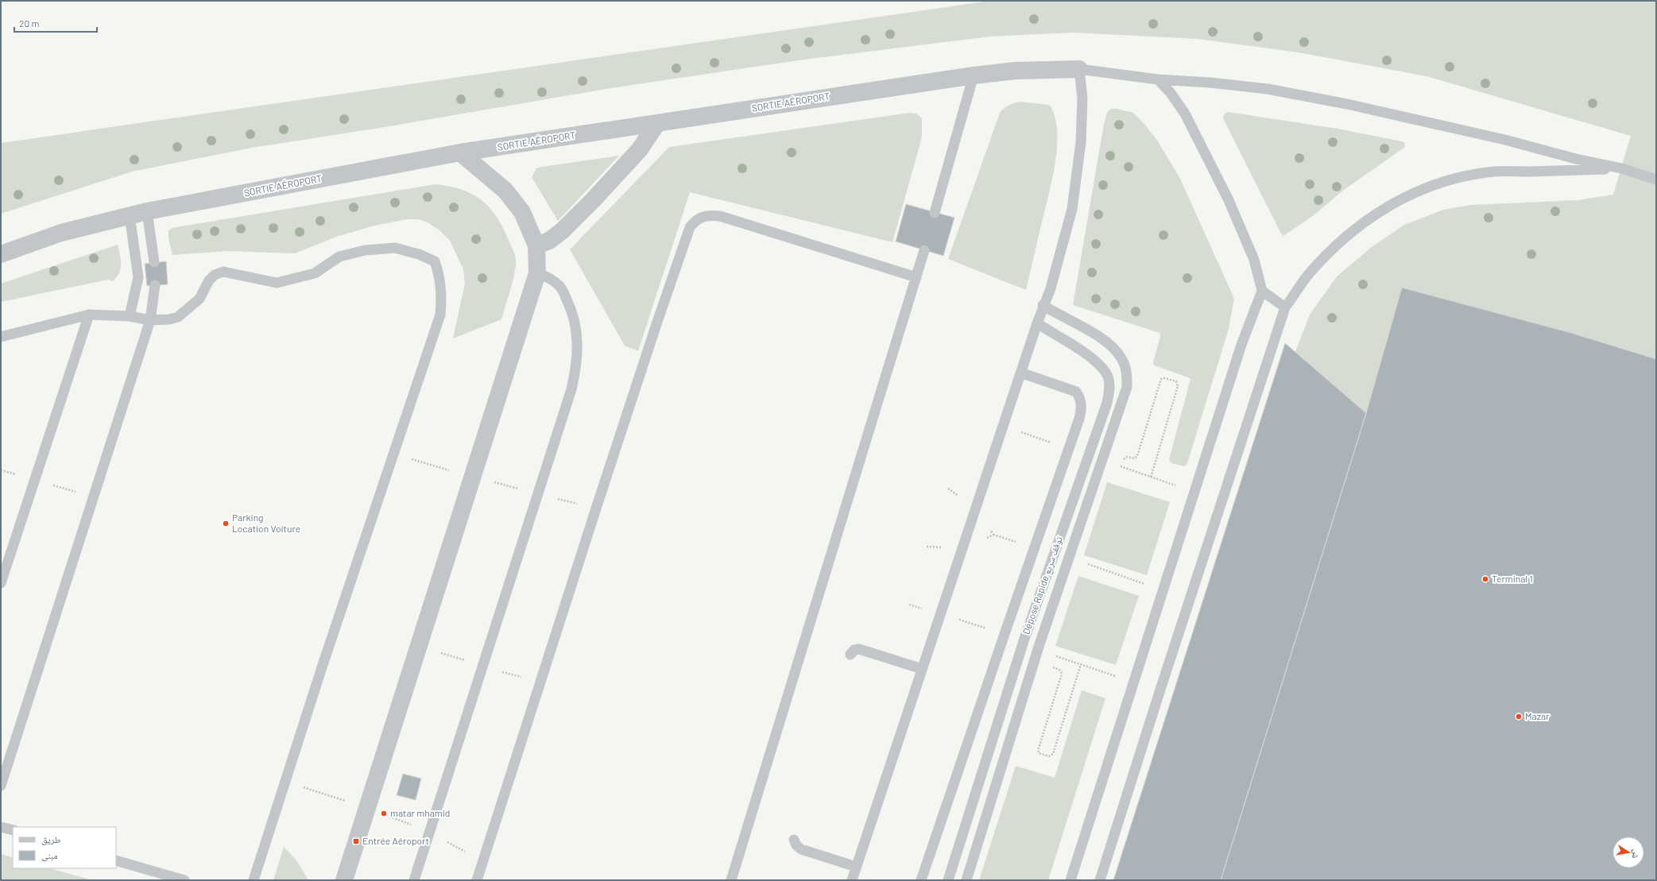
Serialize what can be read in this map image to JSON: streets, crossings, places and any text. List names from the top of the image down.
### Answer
{
  "streets": {
    "street": ["SORTIE AÉROPORT"],
    "lane": ["Dépose Rapide توقف سريع"]
  },
  "places": {
    "other": [
      "Parking Location Voiture",
      "Terminal 1",
      "Mazar",
      "matar mhamid"
    ],
    "transit": ["Entrée Aéroport"]
  },
  "legend": ["طريق", "مبنى"],
  "scale_bar": "20 m",
  "north": "right"
}
